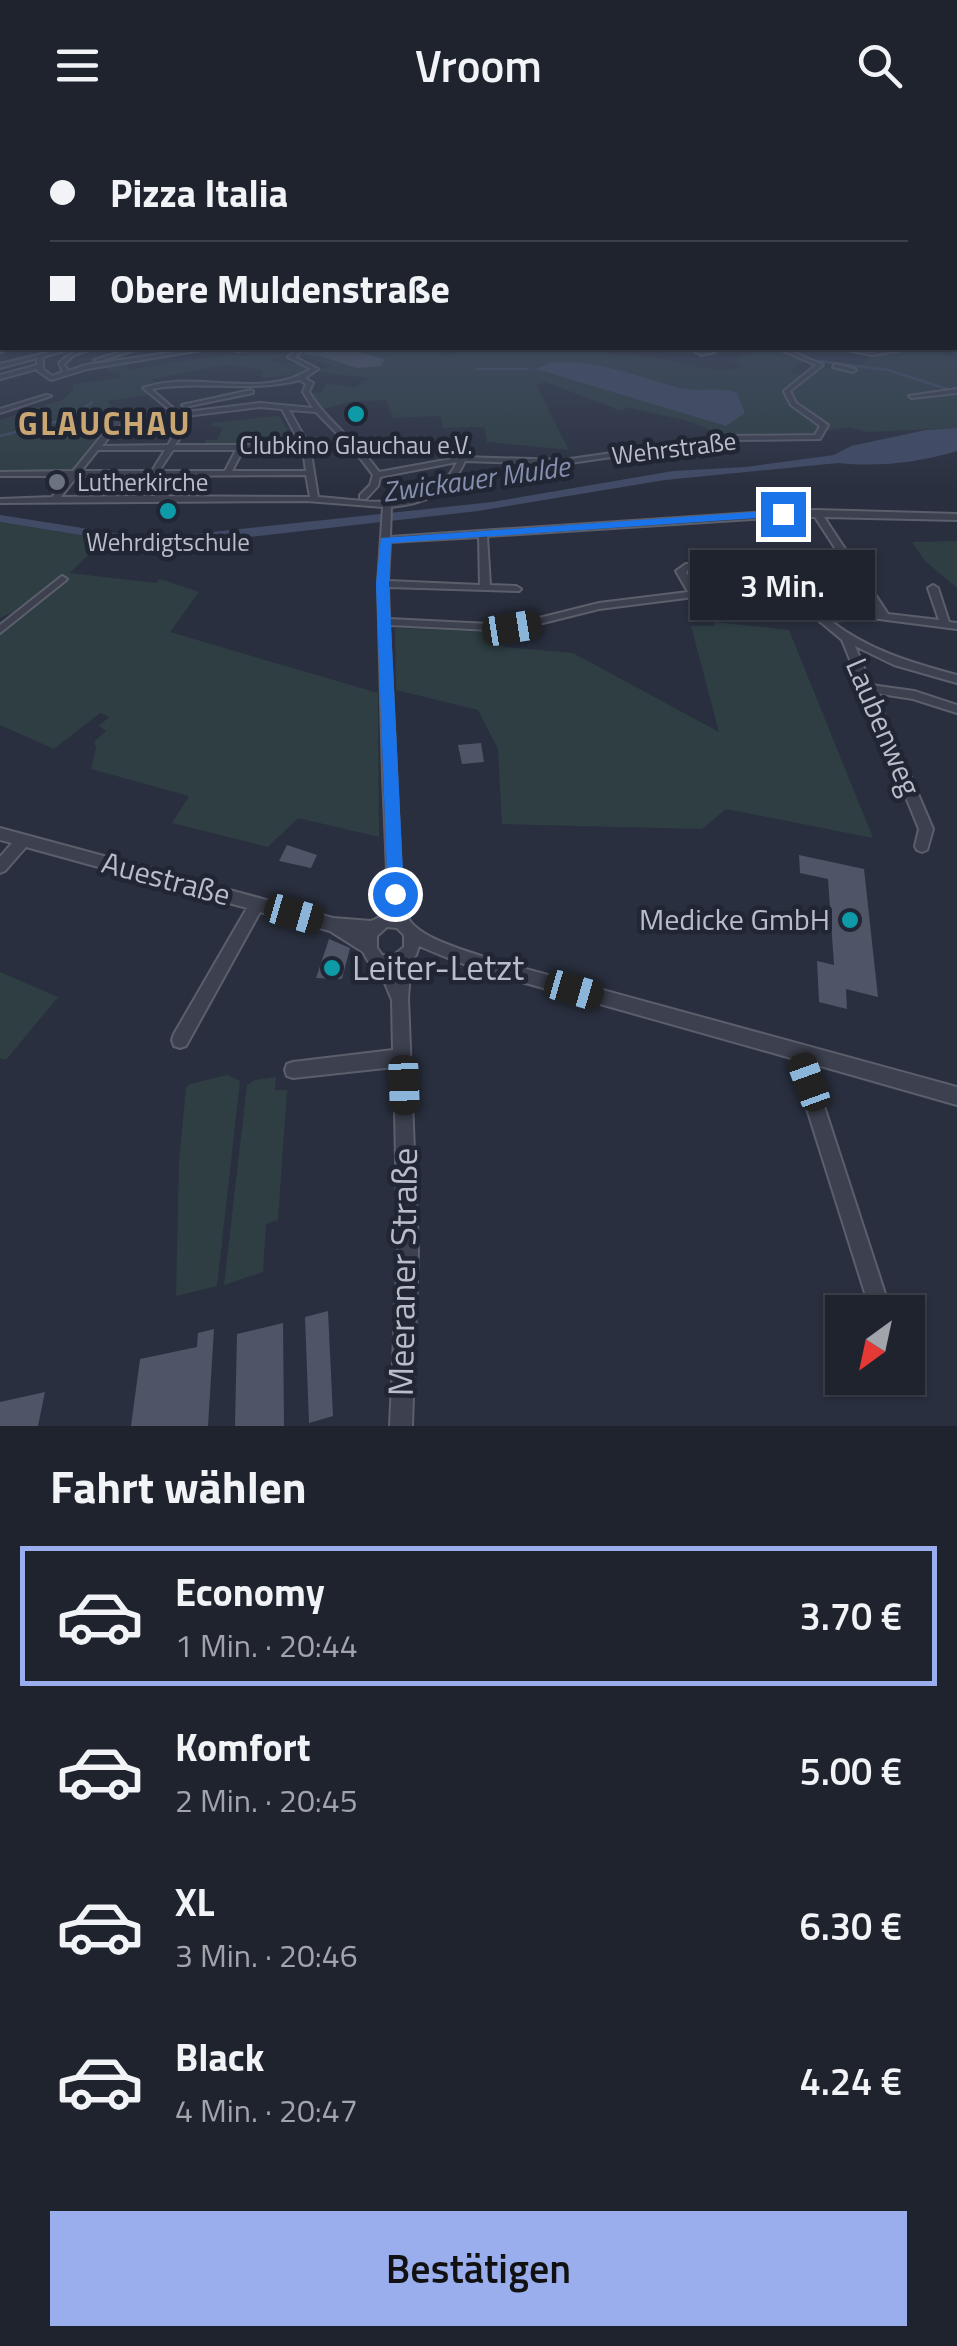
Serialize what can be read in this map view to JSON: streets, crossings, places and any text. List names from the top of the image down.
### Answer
{
  "streets": {
    "street": [
      "Wehrstraße",
      "Laubenweg",
      "Auestraße",
      "Meeraner Straße"
    ]
  },
  "crossings": [
    ["Auestraße", "Meeraner Straße"]
  ],
  "districts": ["GLAUCHAU"],
  "water": ["Zwickauer Mulde"],
  "places": [
    "Clubkino Glauchau e.V.",
    "Lutherkirche",
    "Wehrdigtschule",
    "Medicke GmbH",
    "Leiter-Letzt"
  ],
  "north": "bottom left",
  "page": {
    "header": "Vroom",
    "banner": ["Pizza Italia", "Obere Muldenstraße"],
    "bubble": "3 Min.",
    "heading": "Fahrt wählen",
    "list": [
      {
        "name": "Economy",
        "note": "1 Min. · 20:44",
        "value": "3.70 €"
      },
      {
        "name": "Komfort",
        "note": "2 Min. · 20:45",
        "value": "5.00 €"
      },
      {
        "name": "XL",
        "note": "3 Min. · 20:46",
        "value": "6.30 €"
      },
      {
        "name": "Black",
        "note": "4 Min. · 20:47",
        "value": "4.24 €"
      }
    ],
    "buttons": "Bestätigen"
  }
}
